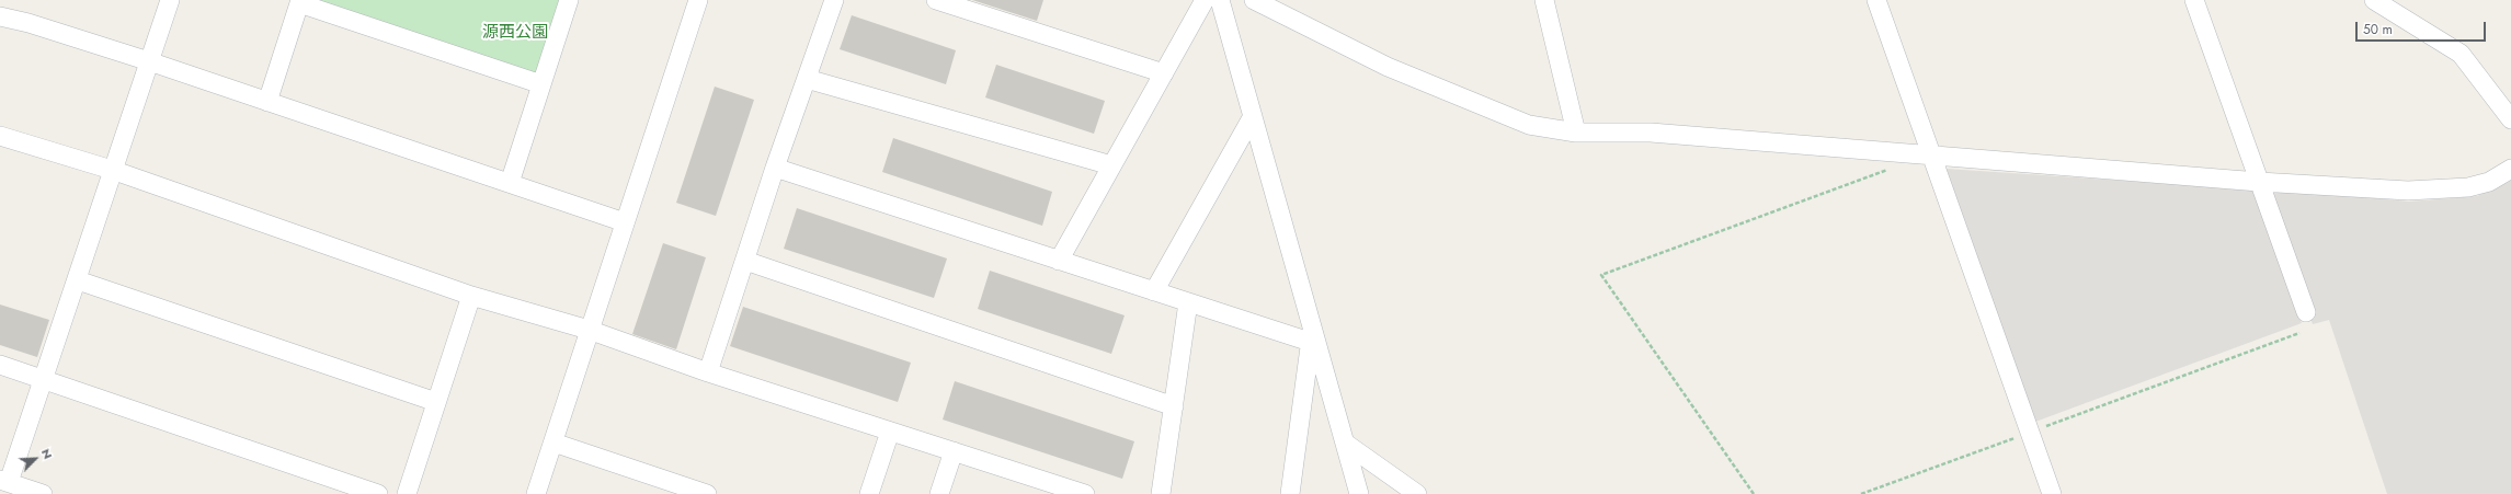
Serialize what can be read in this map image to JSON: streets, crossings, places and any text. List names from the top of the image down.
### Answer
{
  "parks": ["源西公園"],
  "scale_bar": "50 m",
  "north": "top right"
}
